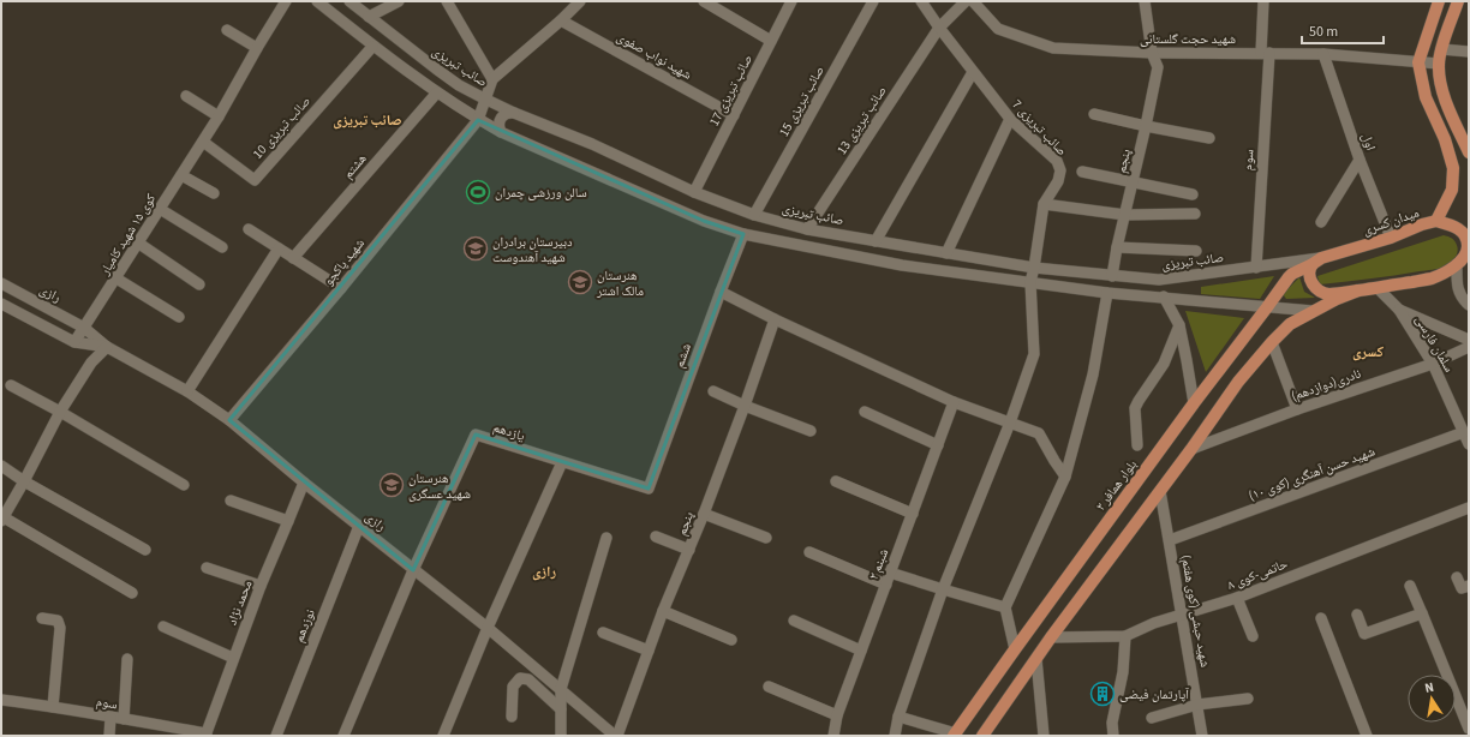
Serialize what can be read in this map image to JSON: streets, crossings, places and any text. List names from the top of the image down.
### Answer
{
  "streets": {
    "main road": ["میدان کسری", "بلوار همافر ۲"],
    "street": [
      "شهید حجت گلستانی",
      "شهید نواب صفوی",
      "صائب تبریزی",
      "صائب تبریزی 17",
      "صائب تبریزی 15",
      "صائب تبریزی 13",
      "صائب تبریزی 10",
      "صائب تبریزی 7",
      "اول",
      "سوم",
      "پنجم",
      "هشتم",
      "کوی ۱۵ شهید کامیار",
      "شهید پاکجو",
      "رازی",
      "سلمان فارسی",
      "ششم",
      "نادری(دوازدهم)",
      "یازدهم",
      "شهید حسن آهنگری (کوی ۱۰)",
      "شبنم ۲",
      "حاتمی-کوی ۸",
      "محمد نژاد",
      "شهید حبشی (کوی هفتم)",
      "نوزدهم"
    ]
  },
  "crossings": [
    ["شهید حجت گلستانی", "اول"],
    ["شهید حجت گلستانی", "سوم"],
    ["شهید حجت گلستانی", "پنجم"],
    ["شهید نواب صفوی", "صائب تبریزی 17"],
    ["صائب تبریزی", "صائب تبریزی 17"],
    ["صائب تبریزی", "صائب تبریزی 15"],
    ["صائب تبریزی", "صائب تبریزی 13"],
    ["صائب تبریزی", "صائب تبریزی 7"],
    ["صائب تبریزی", "سوم"],
    ["صائب تبریزی", "پنجم"],
    ["صائب تبریزی", "میدان کسری"],
    ["صائب تبریزی", "بلوار همافر ۲"],
    ["صائب تبریزی 13", "صائب تبریزی 7"],
    ["صائب تبریزی 10", "کوی ۱۵ شهید کامیار"],
    ["اول", "میدان کسری"],
    ["سوم", "محمد نژاد"],
    ["پنجم", "رازی"],
    ["میدان کسری", "بلوار همافر ۲"],
    ["کوی ۱۵ شهید کامیار", "رازی"],
    ["شهید پاکجو", "رازی"],
    ["رازی", "یازدهم"],
    ["رازی", "محمد نژاد"],
    ["رازی", "نوزدهم"],
    ["سلمان فارسی", "نادری(دوازدهم)"],
    ["سلمان فارسی", "شهید حسن آهنگری (کوی ۱۰)"],
    ["ششم", "یازدهم"],
    ["شهید حسن آهنگری (کوی ۱۰)", "شهید حبشی (کوی هفتم)"],
    ["حاتمی-کوی ۸", "شهید حبشی (کوی هفتم)"]
  ],
  "districts": ["صائب تبریزی", "کسری", "رازی"],
  "places": {
    "sports": ["سالن ورزشی چمران"],
    "school or university": ["دبیرستان برادران شهید آهندوست", "هنرستان مالک اشتر", "هنرستان شهید عسگری"],
    "building": ["آپارتمان فیضی"]
  },
  "scale_bar": "50 m",
  "north": "top"
}
